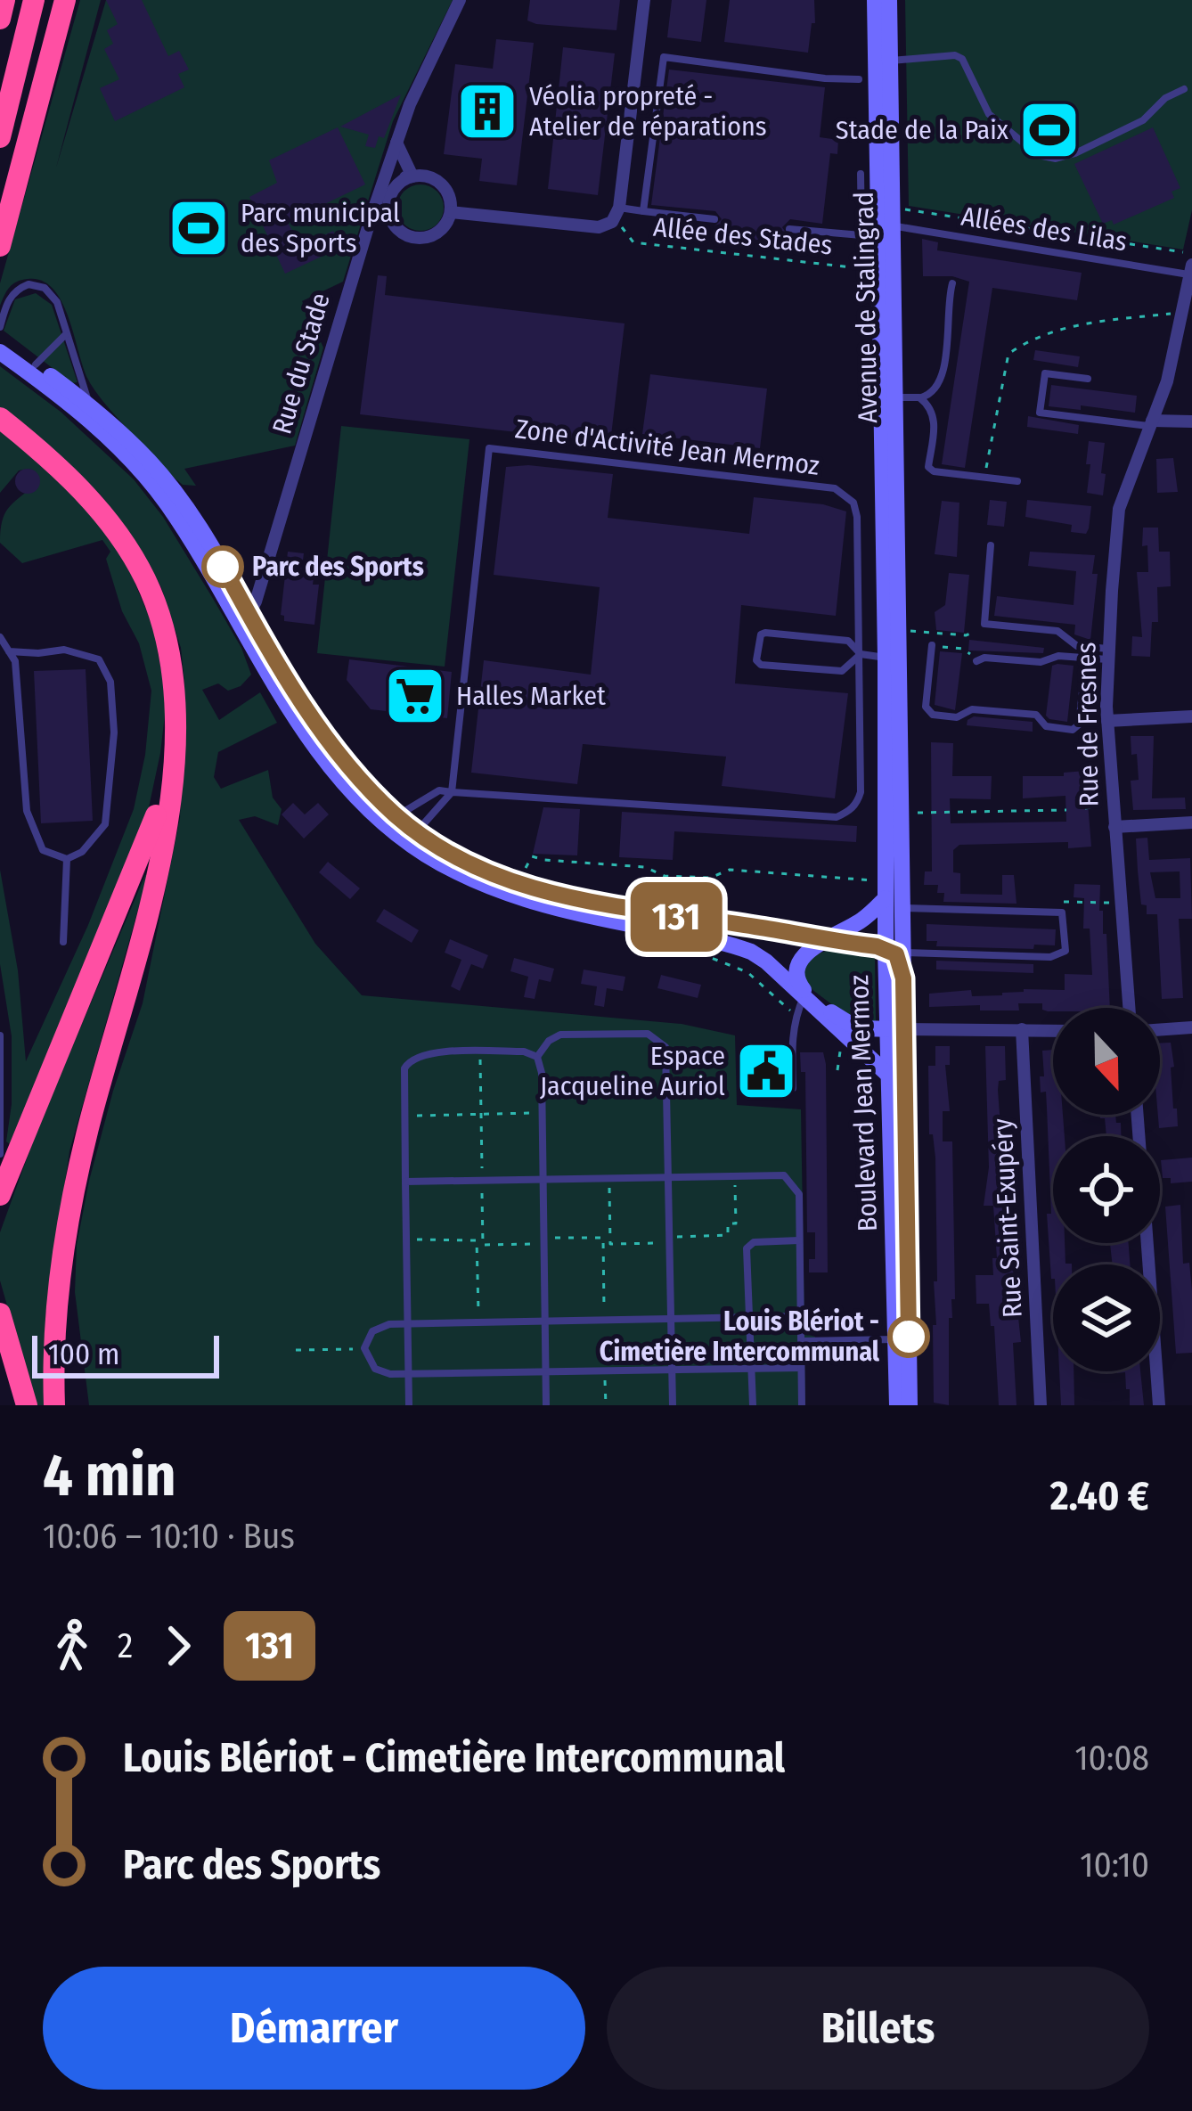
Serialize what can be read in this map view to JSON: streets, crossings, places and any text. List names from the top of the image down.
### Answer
{
  "streets": {
    "main road": ["Avenue de Stalingrad", "Boulevard Jean Mermoz"],
    "street": ["Rue du Stade", "Rue de Fresnes", "Rue Saint-Exupéry"],
    "lane": ["Allées des Lilas", "Zone d'Activité Jean Mermoz"],
    "path": ["Allée des Stades"]
  },
  "crossings": [
    ["Allées des Lilas", "Avenue de Stalingrad"],
    ["Allées des Lilas", "Rue de Fresnes"],
    ["Allée des Stades", "Avenue de Stalingrad"],
    ["Avenue de Stalingrad", "Boulevard Jean Mermoz"]
  ],
  "places": {
    "building": ["Véolia propreté - Atelier de réparations"],
    "sports": ["Stade de la Paix", "Parc municipal des Sports"],
    "other": ["Parc des Sports", "Louis Blériot - Cimetière Intercommunal"],
    "supermarket": ["Halles Market"],
    "public building": ["Espace Jacqueline Auriol"]
  },
  "lines": ["bus line 131"],
  "scale_bar": "100 m",
  "north": "bottom",
  "page": {
    "on_map": "131",
    "scale": "100 m",
    "heading": ["4 min", "10:06 – 10:10 · Bus", "2.40 €"],
    "legs": ["2", "131"],
    "list": [
      {
        "name": "Louis Blériot - Cimetière Intercommunal",
        "value": "10:08"
      },
      {
        "name": "Parc des Sports",
        "value": "10:10"
      }
    ],
    "buttons": ["Démarrer", "Billets"]
  }
}
